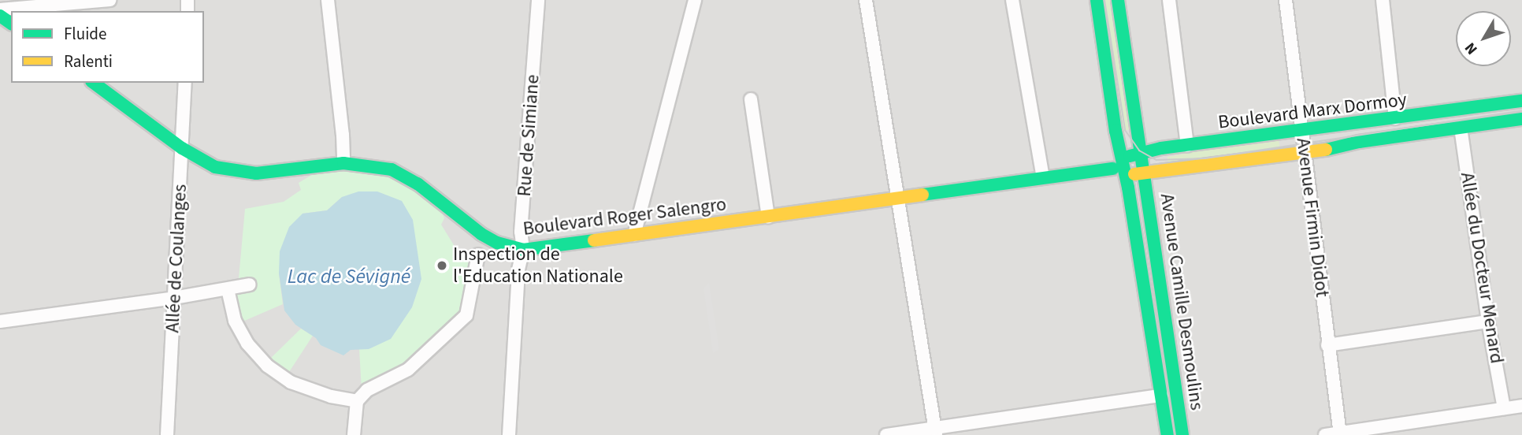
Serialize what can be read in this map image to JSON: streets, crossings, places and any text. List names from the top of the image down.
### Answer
{
  "streets": {
    "main road": ["Boulevard Marx Dormoy", "Boulevard Roger Salengro", "Avenue Camille Desmoulins"],
    "street": [
      "Rue de Simiane",
      "Avenue Firmin Didot",
      "Allée de Coulanges",
      "Allée du Docteur Menard"
    ]
  },
  "crossings": [
    ["Boulevard Marx Dormoy", "Boulevard Roger Salengro"],
    ["Boulevard Marx Dormoy", "Avenue Firmin Didot"],
    ["Boulevard Marx Dormoy", "Allée du Docteur Menard"],
    ["Boulevard Marx Dormoy", "Avenue Camille Desmoulins"],
    ["Rue de Simiane", "Boulevard Roger Salengro"],
    ["Boulevard Roger Salengro", "Allée de Coulanges"],
    ["Boulevard Roger Salengro", "Avenue Camille Desmoulins"]
  ],
  "water": ["Lac de Sévigné"],
  "places": ["Inspection de l'Education Nationale"],
  "legend": ["Fluide", "Ralenti"],
  "north": "bottom left"
}
